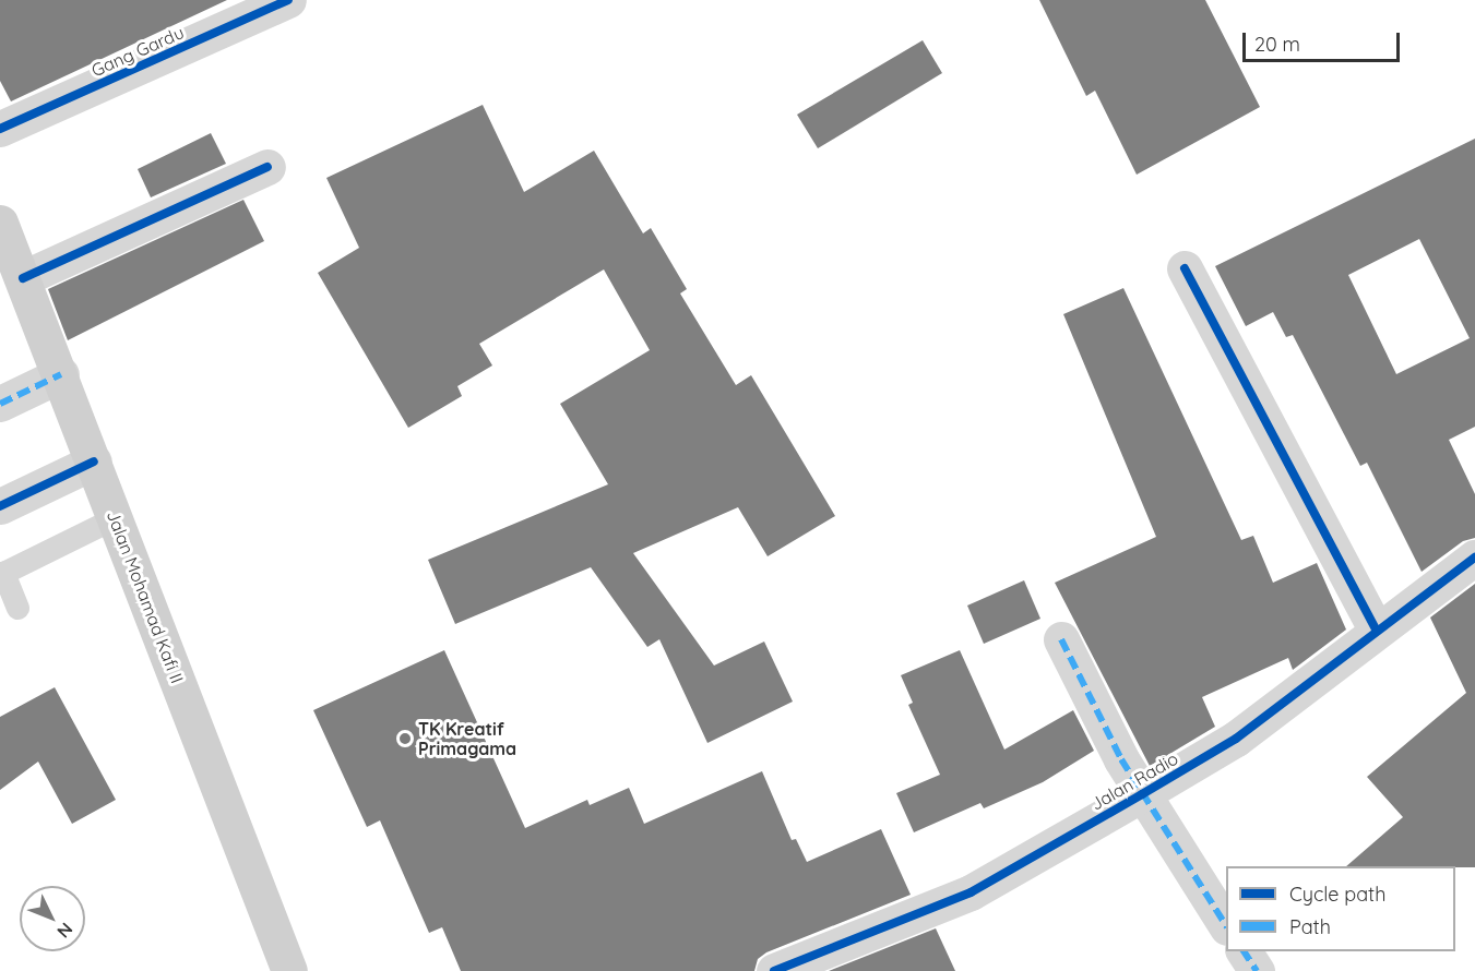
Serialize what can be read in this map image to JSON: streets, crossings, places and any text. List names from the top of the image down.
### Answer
{
  "streets": {
    "main road": ["Jalan Mohamad Kafi II"],
    "street": ["Gang Gardu", "Jalan Radio"]
  },
  "places": ["TK Kreatif Primagama"],
  "legend": ["Cycle path", "Path"],
  "scale_bar": "20 m",
  "north": "bottom right"
}
